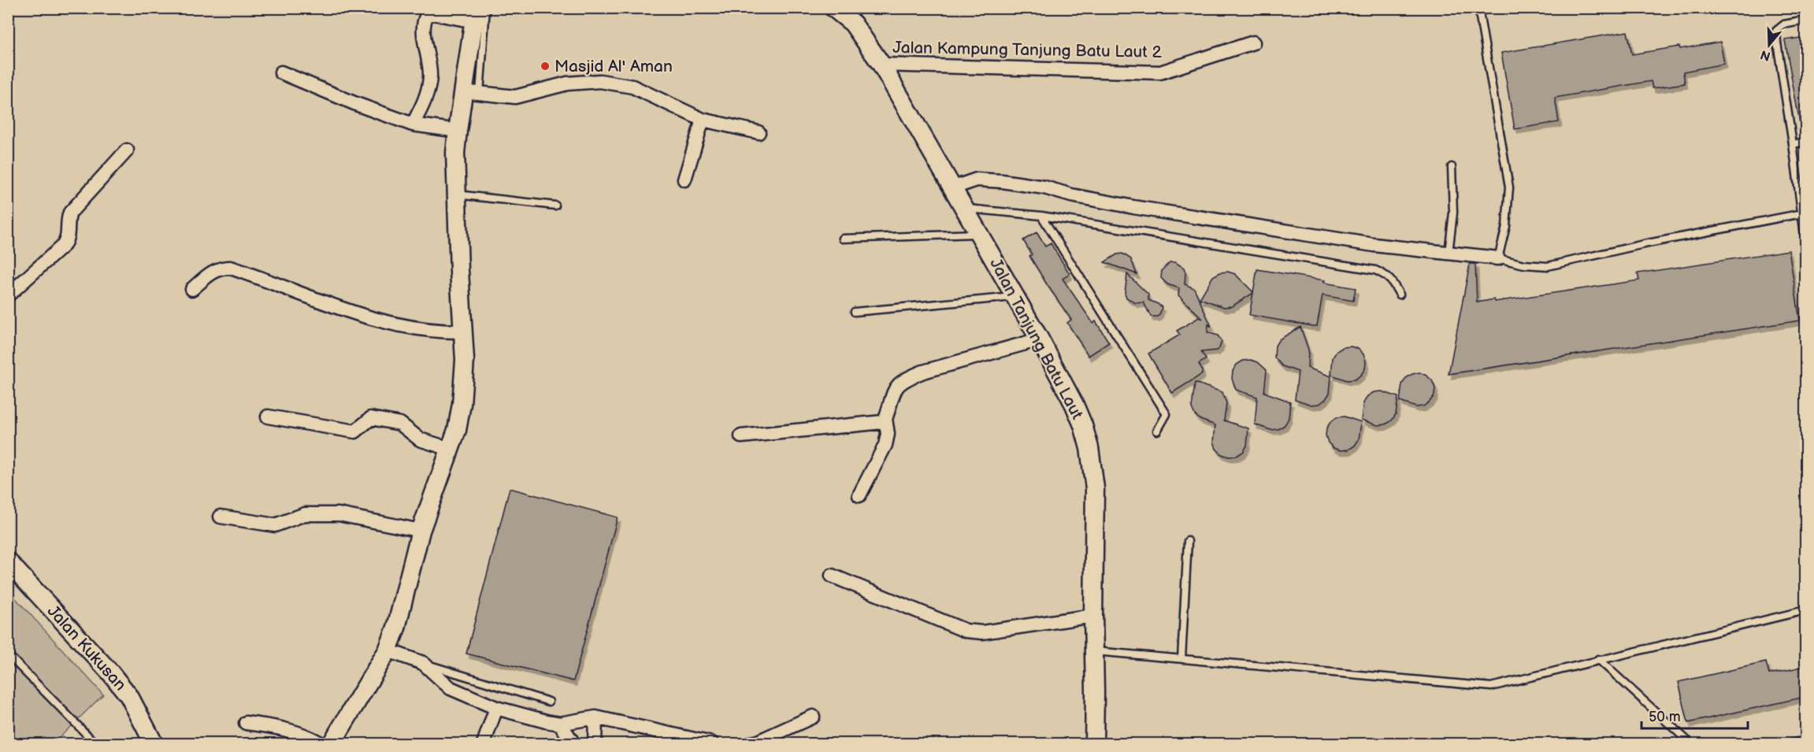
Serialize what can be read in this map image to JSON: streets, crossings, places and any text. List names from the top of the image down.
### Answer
{
  "streets": {
    "street": ["Jalan Kampung Tanjung Batu Laut 2", "Jalan Tanjung Batu Laut", "Jalan Kukusan"]
  },
  "crossings": [
    ["Jalan Kampung Tanjung Batu Laut 2", "Jalan Tanjung Batu Laut"]
  ],
  "places": ["Masjid Al' Aman"],
  "scale_bar": "50 m",
  "north": "bottom"
}
